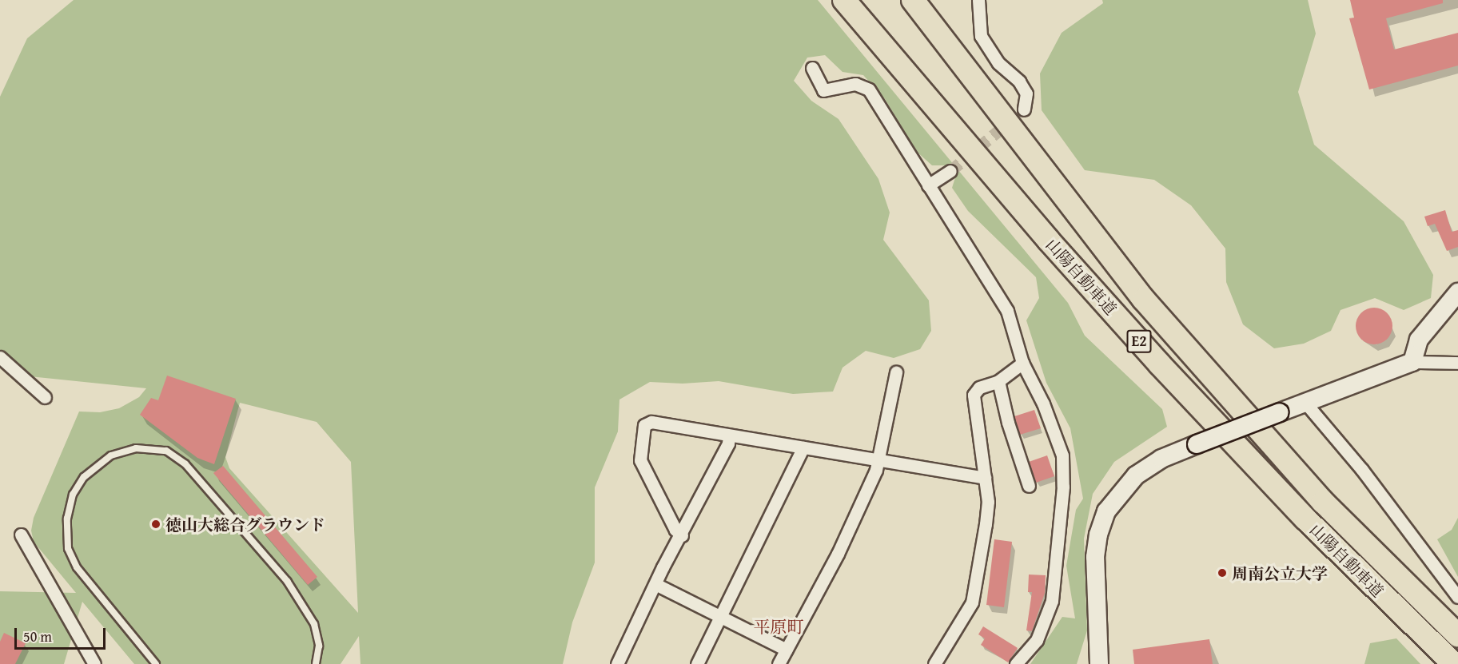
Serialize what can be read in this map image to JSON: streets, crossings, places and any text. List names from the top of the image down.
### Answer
{
  "streets": {
    "highway": ["山陽自動車道", "E2"]
  },
  "districts": ["平原町"],
  "places": ["徳山大総合グラウンド", "周南公立大学"],
  "scale_bar": "50 m"
}
